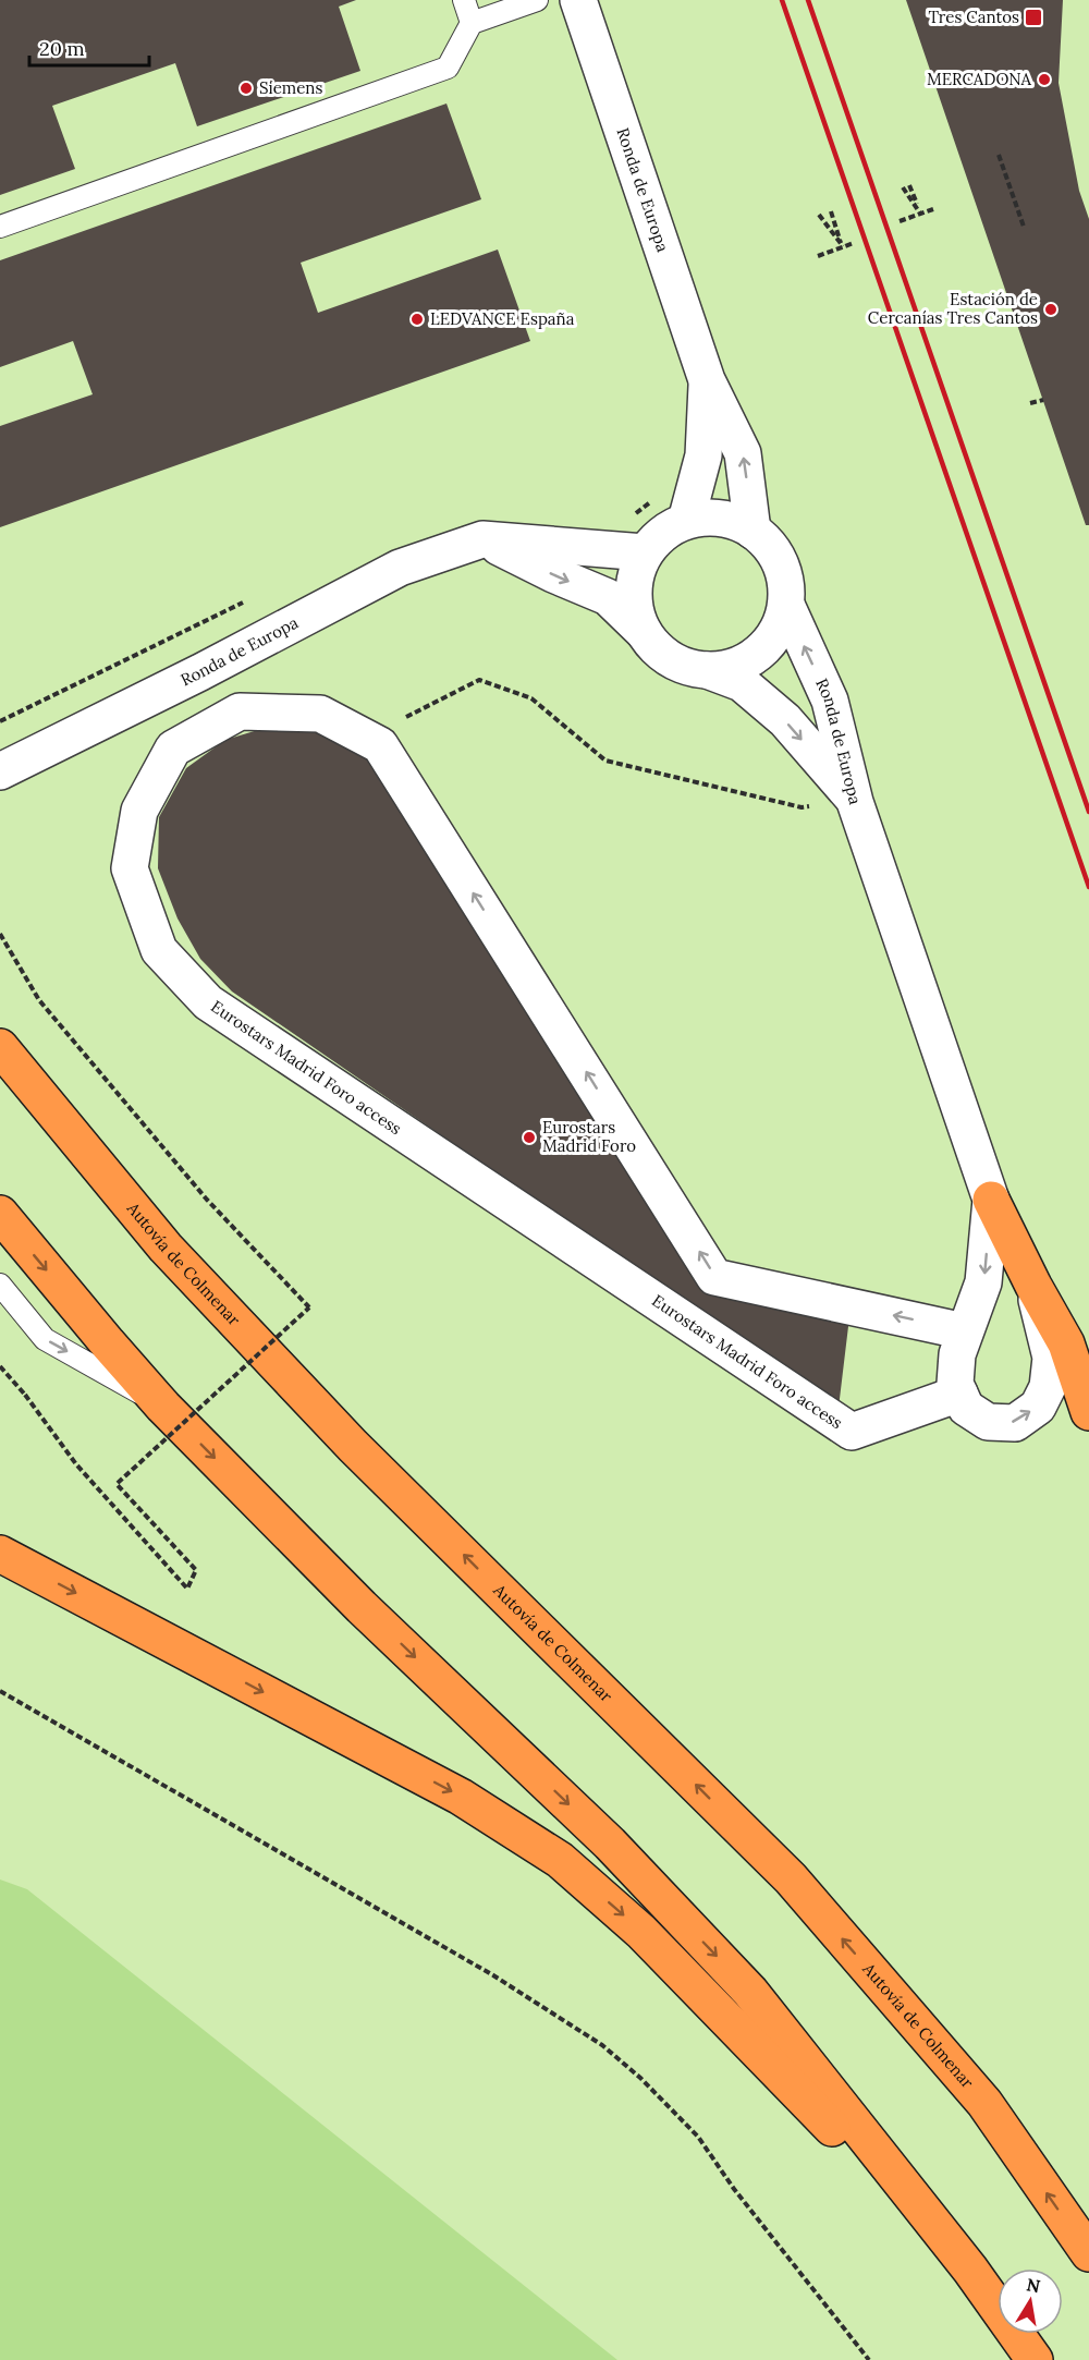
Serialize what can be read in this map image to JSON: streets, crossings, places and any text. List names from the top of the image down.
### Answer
{
  "streets": {
    "highway": ["Autovía de Colmenar"],
    "street": ["Ronda de Europa", "Eurostars Madrid Foro access"]
  },
  "one_way": ["Eurostars Madrid Foro access"],
  "places": {
    "transit": ["Tres Cantos"],
    "other": [
      "MERCADONA",
      "Siemens",
      "Estación de Cercanías Tres Cantos",
      "LEDVANCE España",
      "Eurostars Madrid Foro"
    ]
  },
  "scale_bar": "20 m",
  "north": "top"
}
